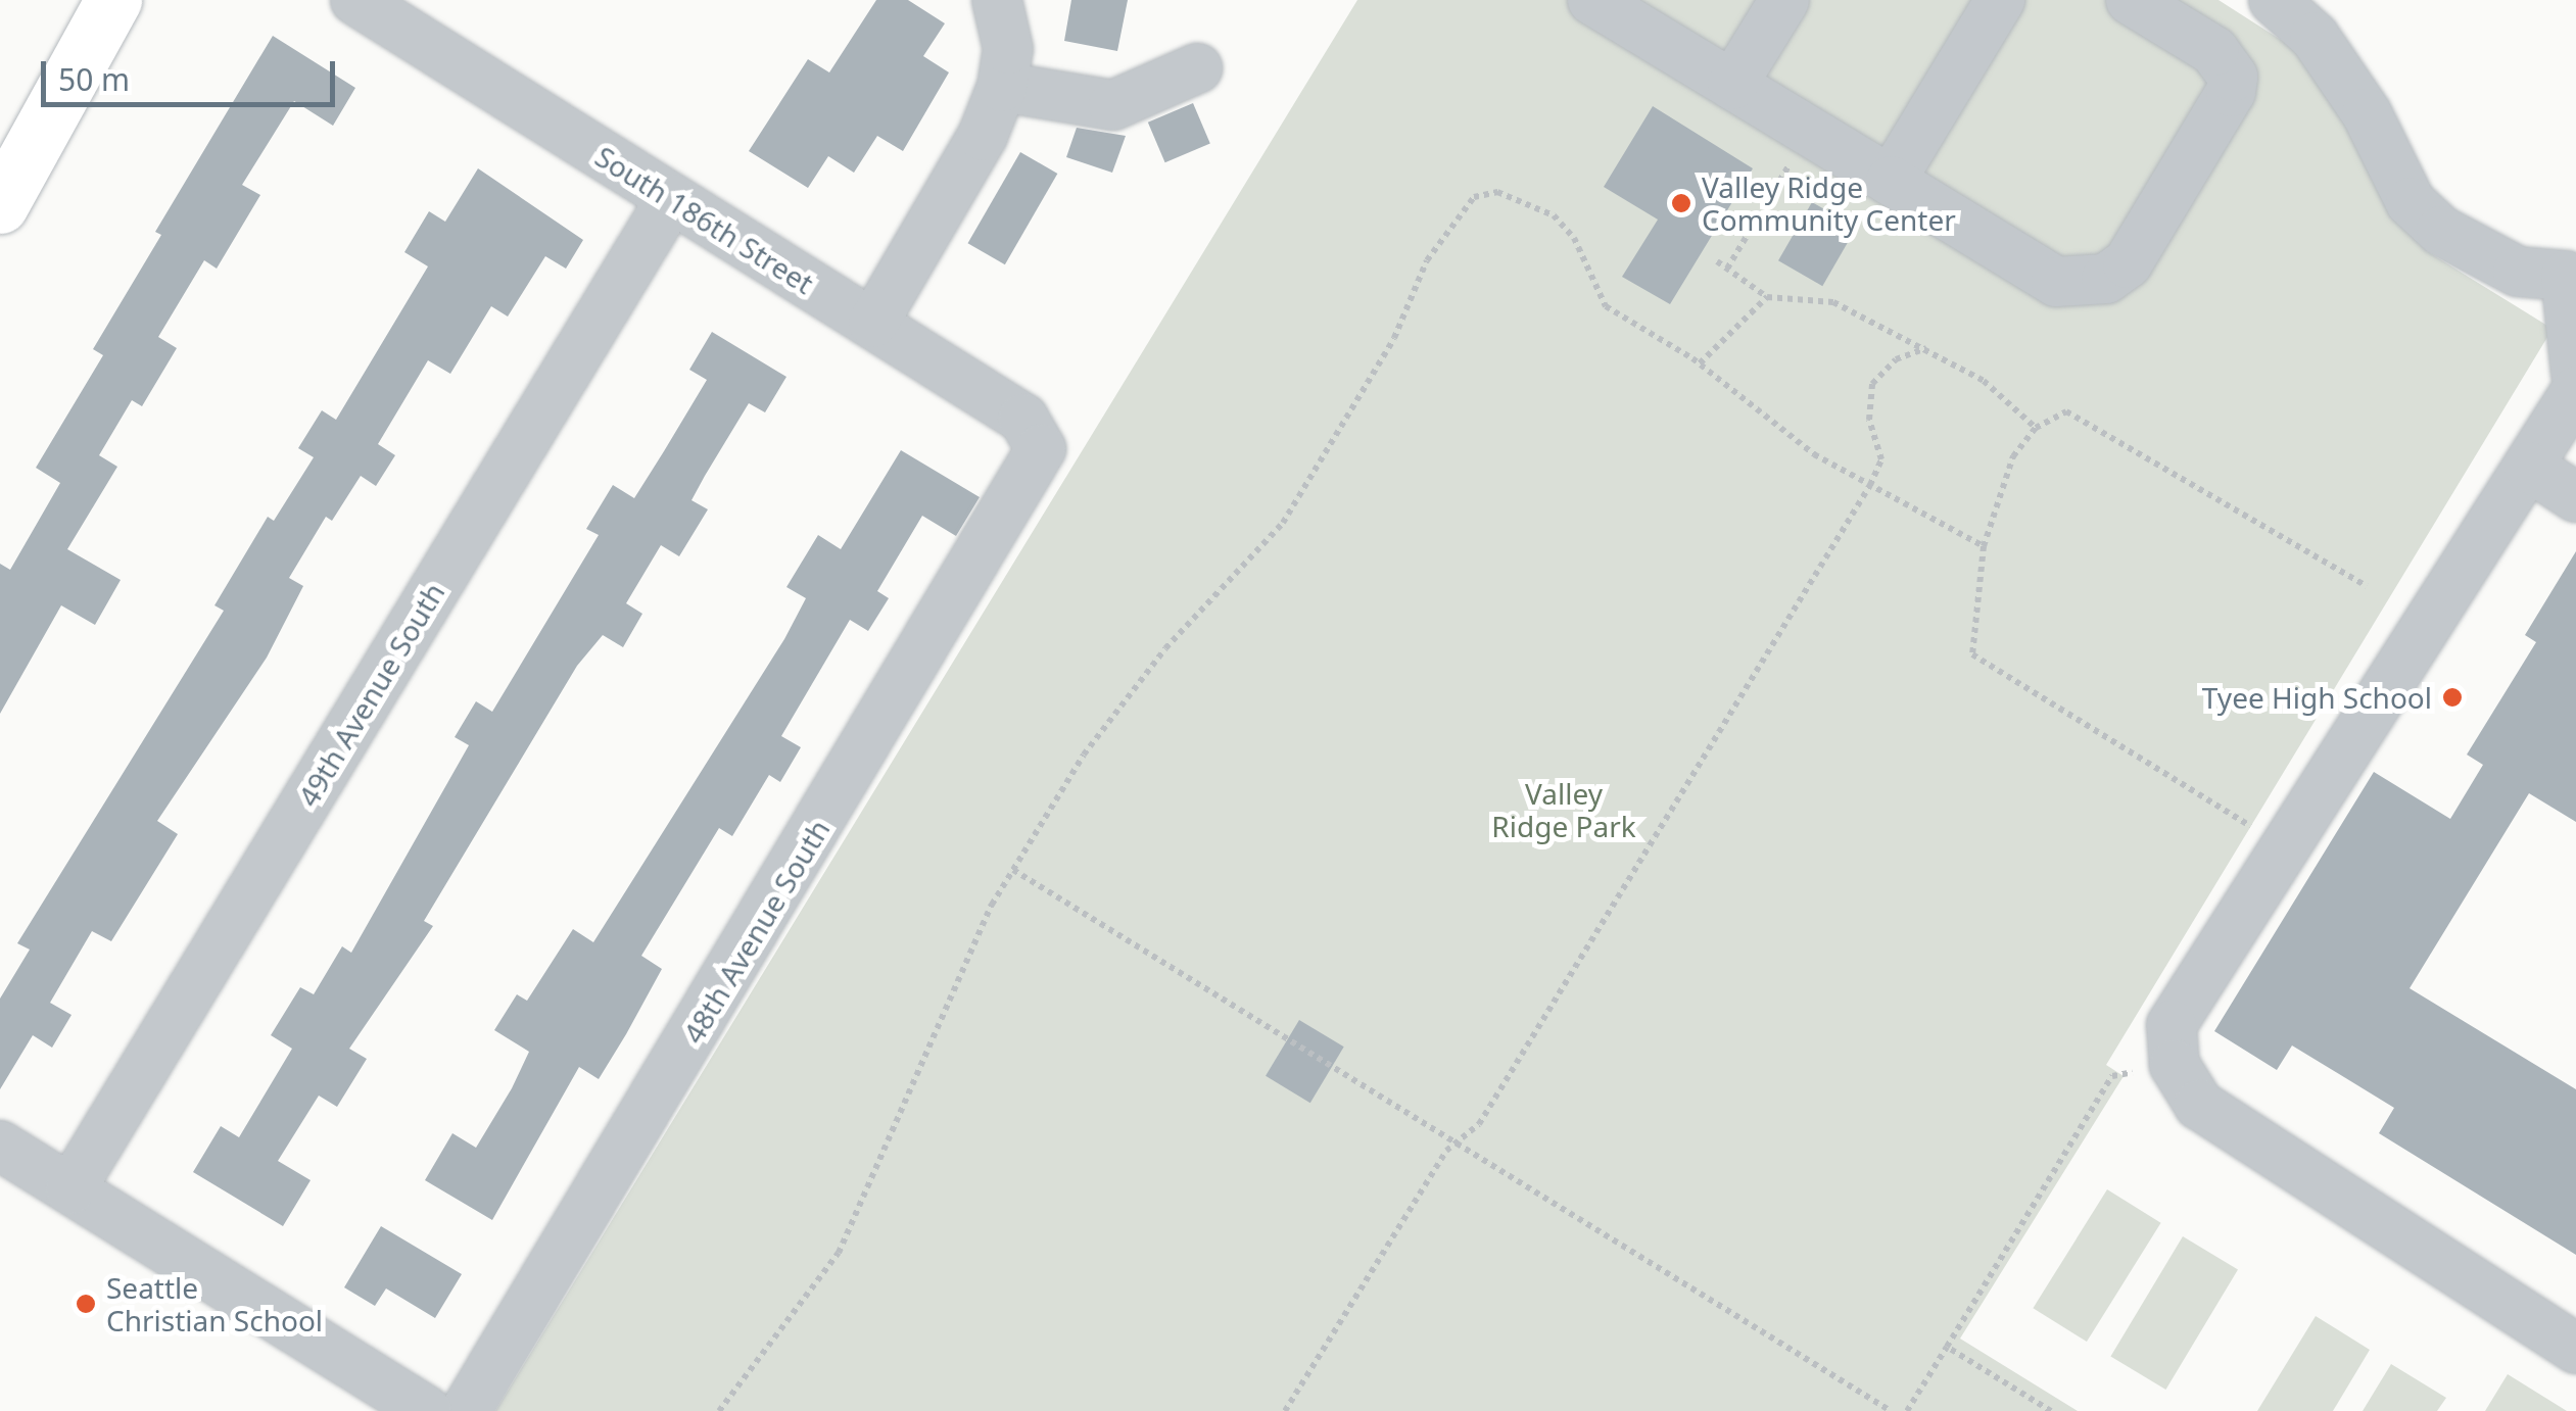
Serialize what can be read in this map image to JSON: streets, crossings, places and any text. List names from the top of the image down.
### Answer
{
  "streets": {
    "street": ["South 186th Street", "49th Avenue South", "48th Avenue South"]
  },
  "crossings": [
    ["South 186th Street", "49th Avenue South"],
    ["South 186th Street", "48th Avenue South"]
  ],
  "parks": ["Valley Ridge Park"],
  "places": ["Valley Ridge Community Center", "Tyee High School", "Seattle Christian School"],
  "scale_bar": "50 m"
}
